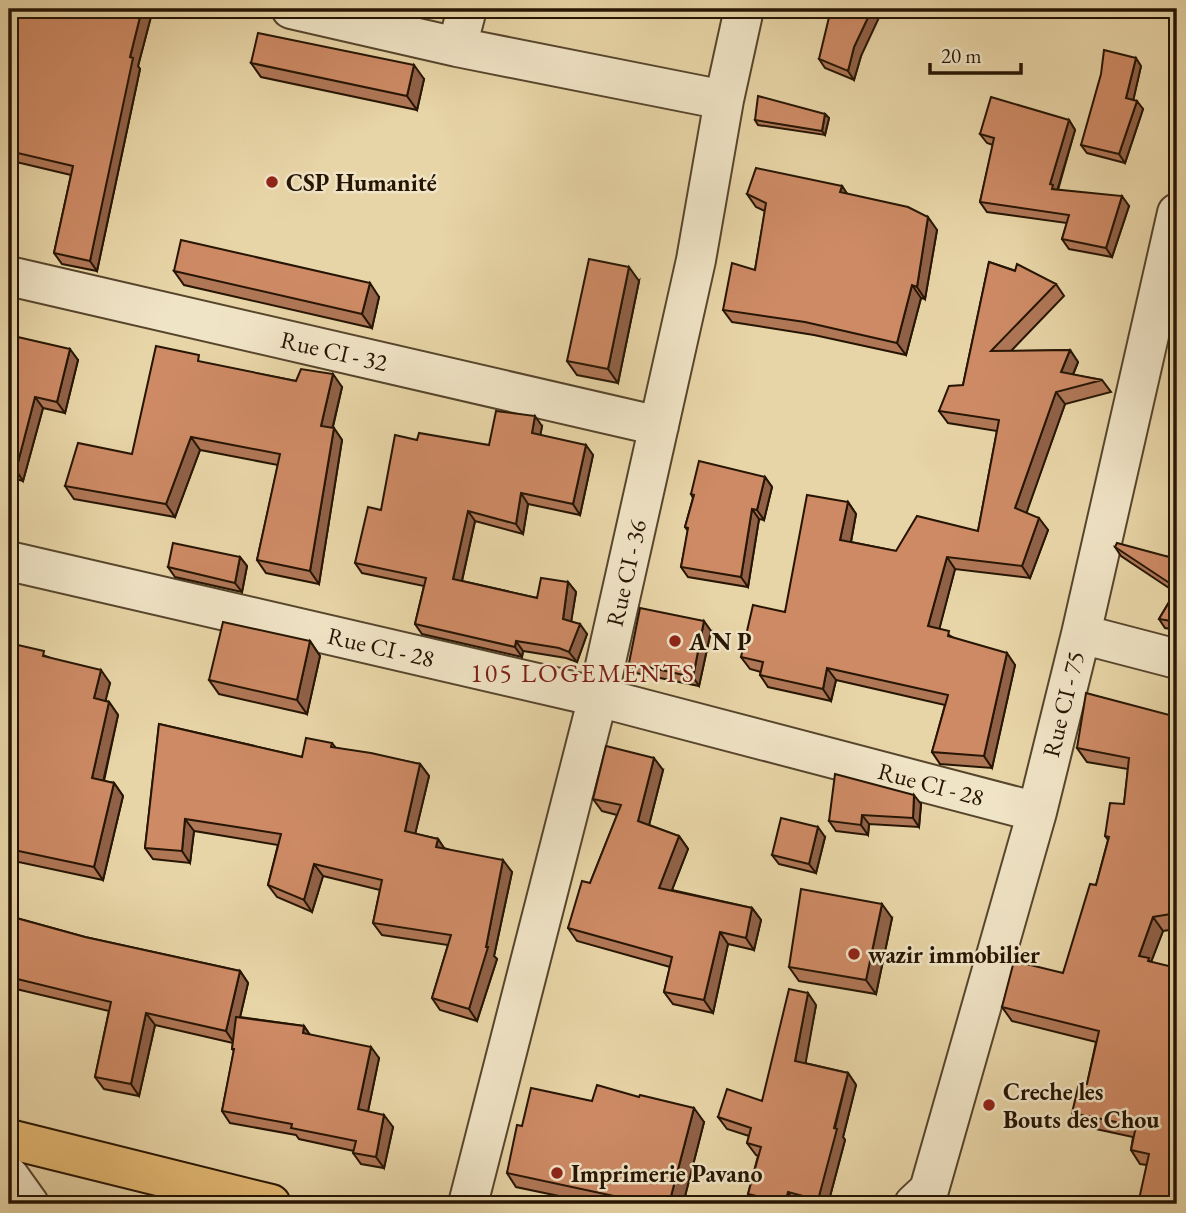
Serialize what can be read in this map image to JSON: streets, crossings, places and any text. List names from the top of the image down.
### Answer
{
  "streets": {
    "street": [
      "Rue CI - 32",
      "Rue CI - 36",
      "Rue CI - 28",
      "Rue CI - 75"
    ]
  },
  "crossings": [
    ["Rue CI - 32", "Rue CI - 36"],
    ["Rue CI - 36", "Rue CI - 28"],
    ["Rue CI - 28", "Rue CI - 75"]
  ],
  "districts": ["105 LOGEMENTS"],
  "places": [
    "CSP Humanité",
    "A N P",
    "wazir immobilier",
    "Creche les Bouts des Chou",
    "Imprimerie Pavano"
  ],
  "scale_bar": "20 m"
}
